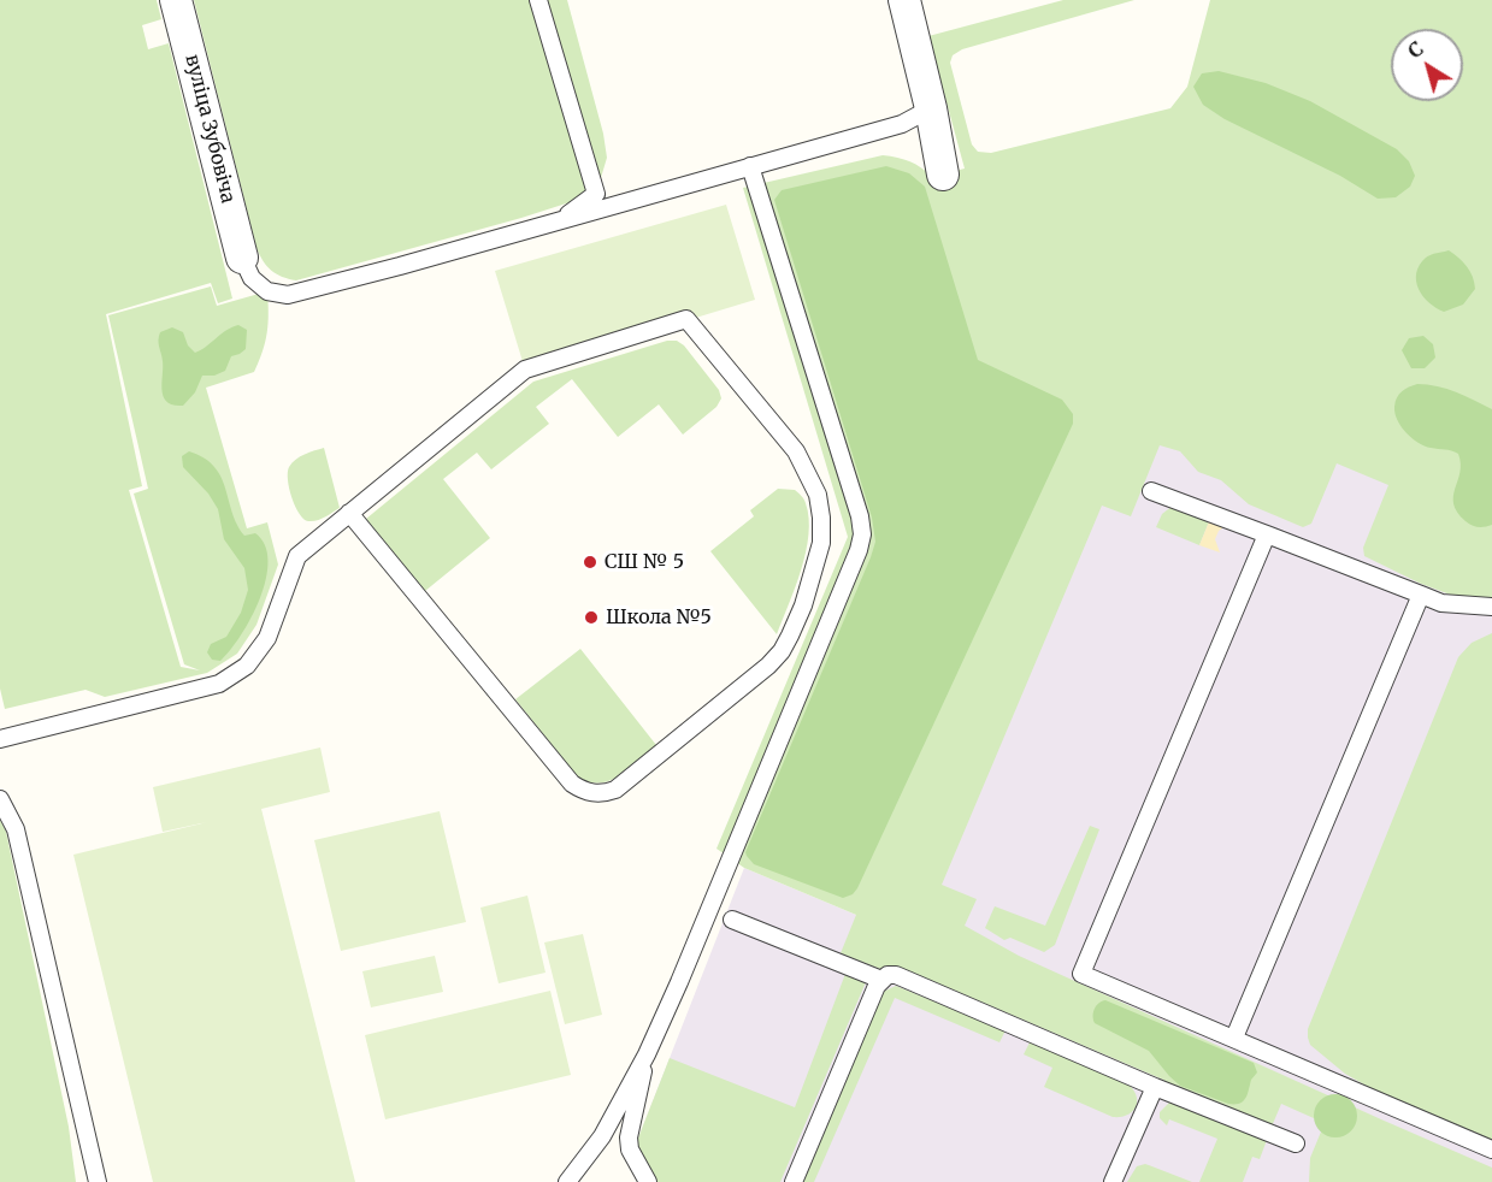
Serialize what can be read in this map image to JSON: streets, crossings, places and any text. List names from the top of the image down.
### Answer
{
  "streets": {
    "street": ["вуліца Зубовіча"]
  },
  "places": ["СШ № 5", "Школа №5"],
  "north": "top left"
}
